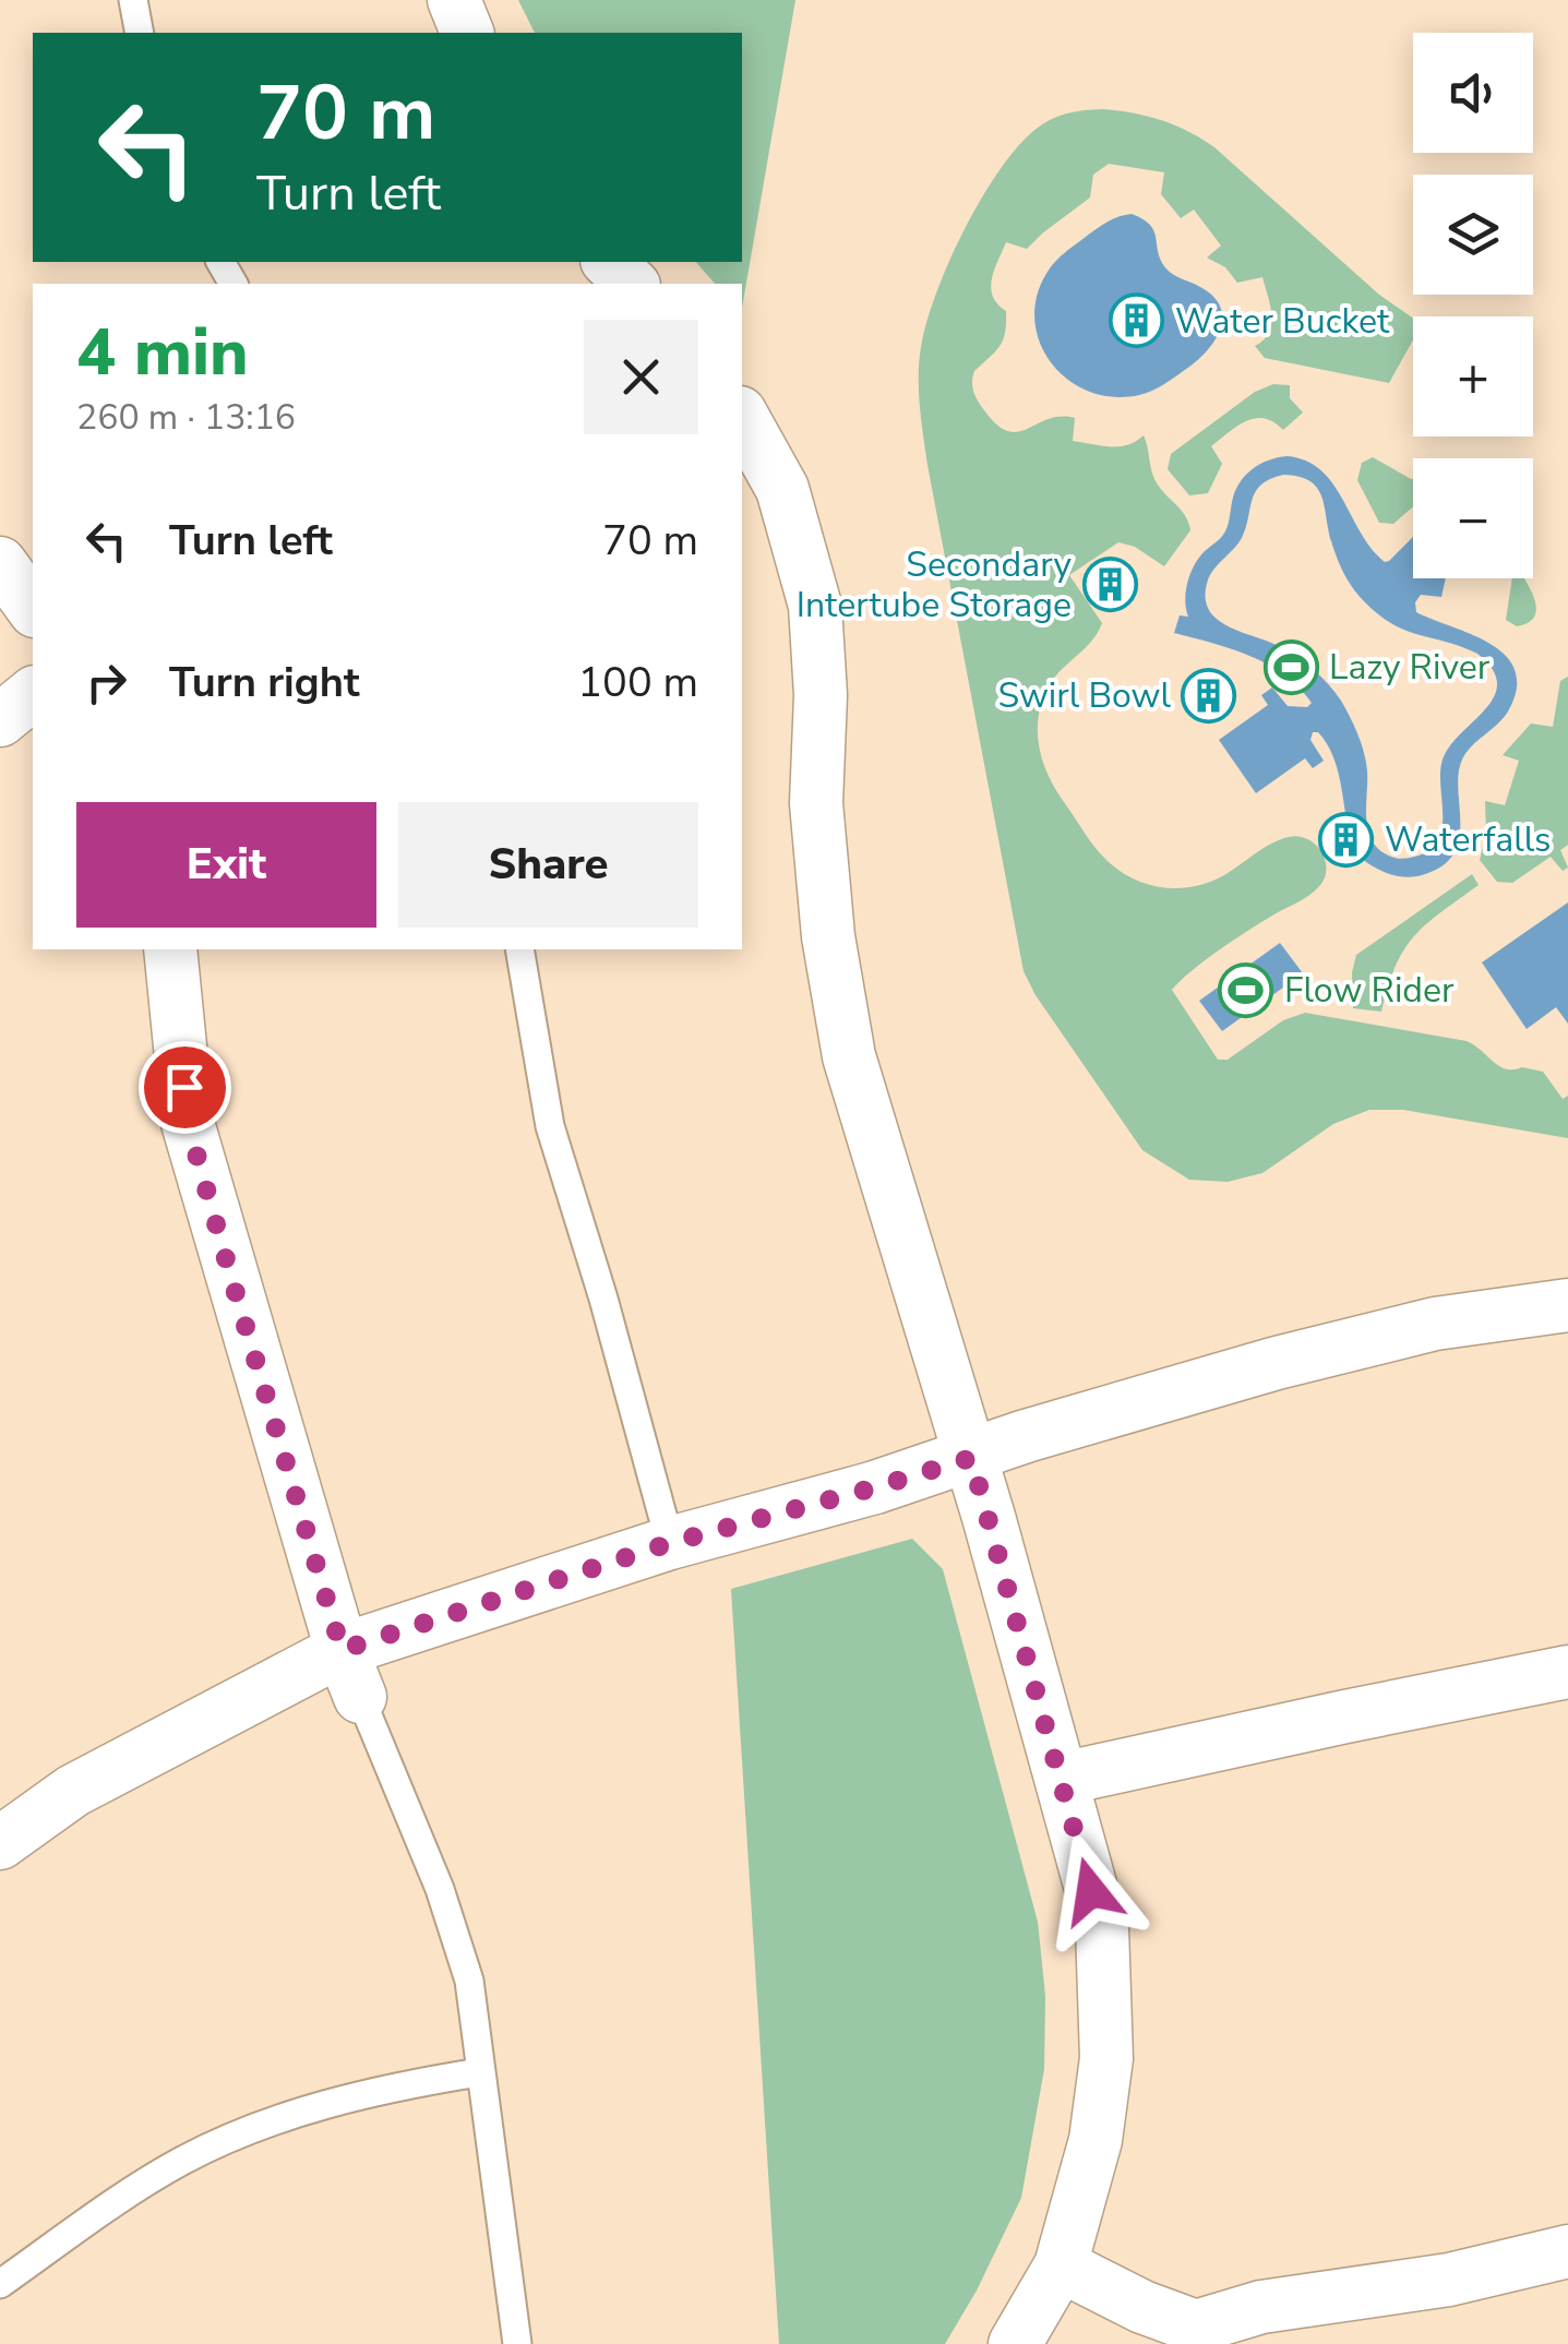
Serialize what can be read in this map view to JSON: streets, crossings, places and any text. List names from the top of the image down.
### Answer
{
  "places": {
    "building": [
      "Water Bucket",
      "Secondary Intertube Storage",
      "Swirl Bowl",
      "Waterfalls"
    ],
    "sports": ["Lazy River", "Flow Rider"]
  },
  "page": {
    "map_buttons": ["+", "−"],
    "turn": ["70 m", "Turn left"],
    "heading": ["4 min", "260 m · 13:16"],
    "list": [
      {
        "name": "Turn left",
        "value": "70 m"
      },
      {
        "name": "Turn right",
        "value": "100 m"
      }
    ],
    "buttons": ["Exit", "Share"]
  }
}
